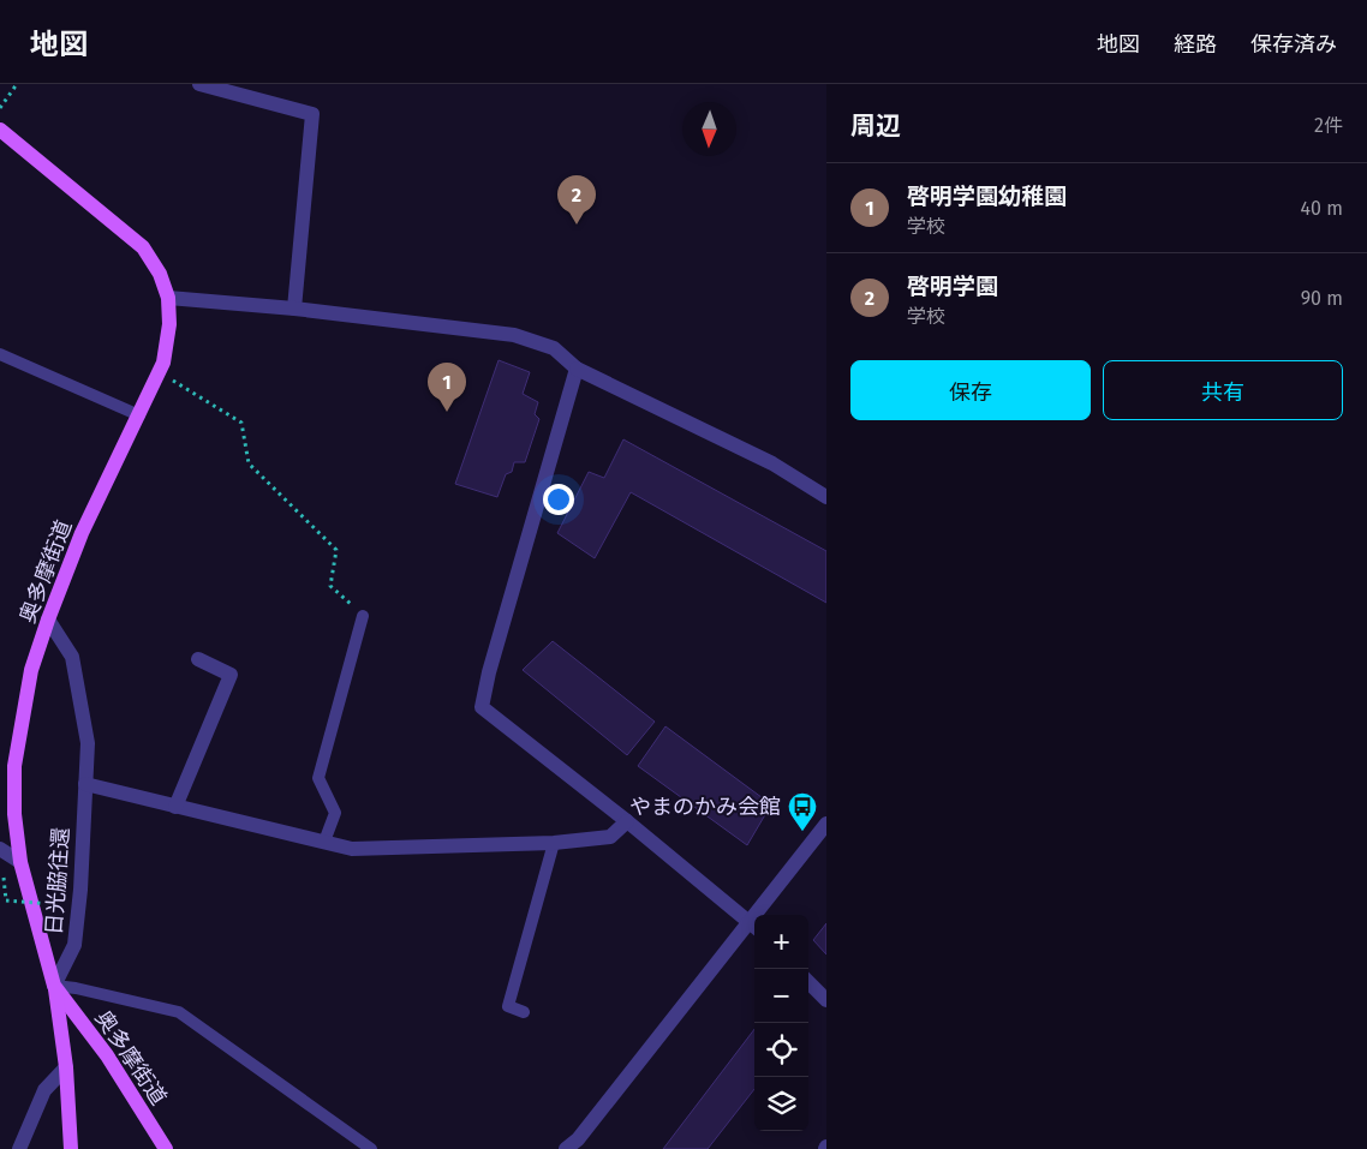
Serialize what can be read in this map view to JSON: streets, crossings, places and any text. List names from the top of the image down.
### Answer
{
  "streets": {
    "main road": ["奥多摩街道"],
    "street": ["日光脇往還"]
  },
  "crossings": [
    ["奥多摩街道", "日光脇往還"]
  ],
  "places": {
    "bus stop": ["やまのかみ会館"]
  },
  "north": "bottom",
  "page": {
    "header": "地図",
    "nav": ["地図", "経路", "保存済み"],
    "heading": ["周辺", "2件"],
    "list": [
      {
        "mark": "1",
        "name": "啓明学園幼稚園",
        "note": "学校",
        "value": "40 m"
      },
      {
        "mark": "2",
        "name": "啓明学園",
        "note": "学校",
        "value": "90 m"
      }
    ],
    "pins": ["2", "1"],
    "buttons": ["保存", "共有"],
    "map_buttons": ["+", "−"]
  }
}
